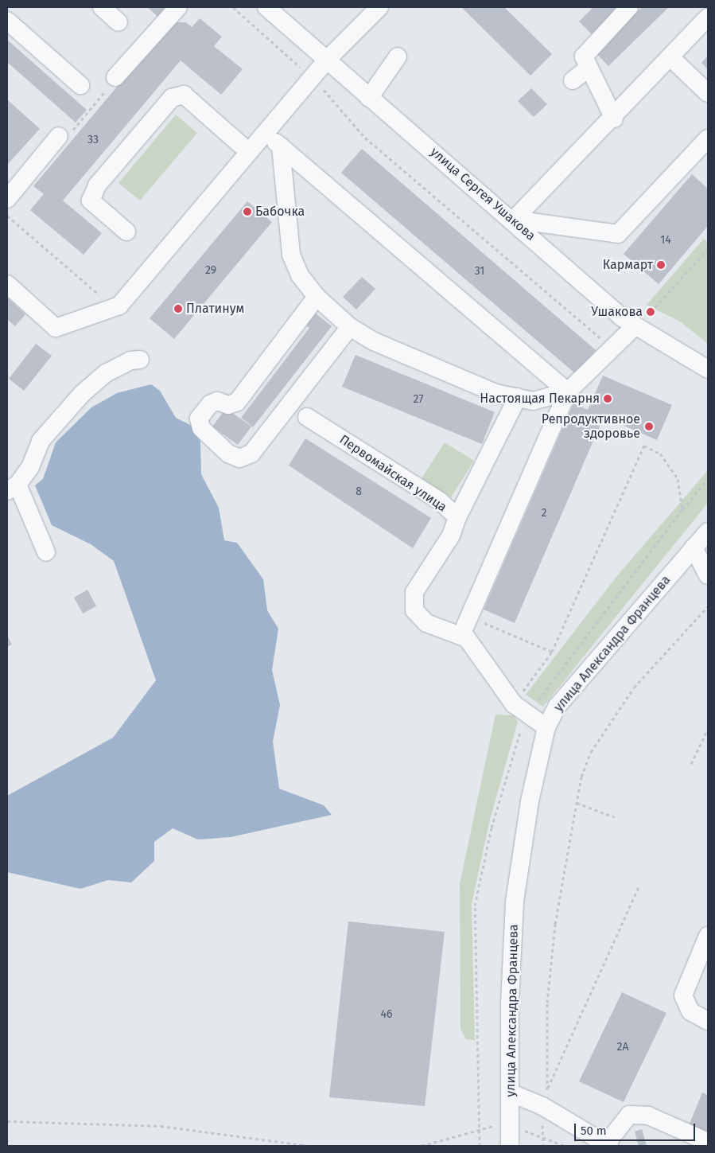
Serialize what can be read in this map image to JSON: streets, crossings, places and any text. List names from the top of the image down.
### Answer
{
  "streets": {
    "street": ["улица Сергея Ушакова", "Первомайская улица", "улица Александра Францева"]
  },
  "places": [
    "Бабочка",
    "Кармарт",
    "Платинум",
    "Ушакова",
    "Настоящая Пекарня",
    "Репродуктивное здоровье"
  ],
  "house_numbers": [
    "33",
    "14",
    "29",
    "31",
    "27",
    "8",
    "2",
    "46",
    "2А"
  ],
  "scale_bar": "50 m"
}
